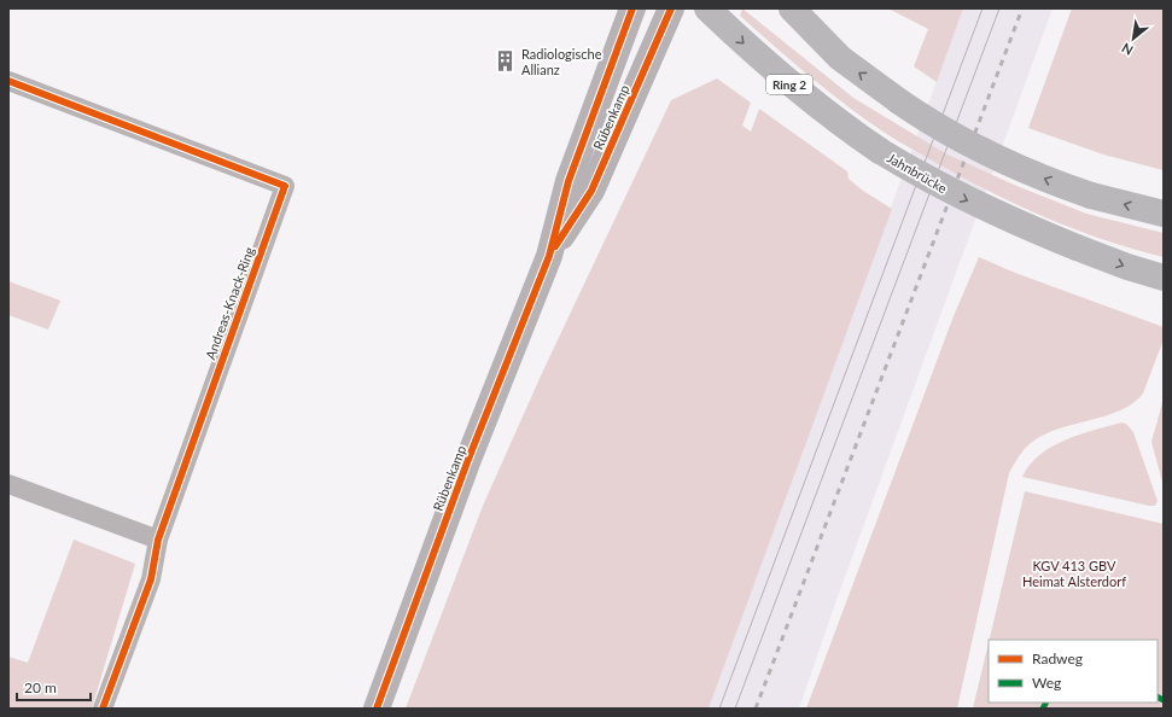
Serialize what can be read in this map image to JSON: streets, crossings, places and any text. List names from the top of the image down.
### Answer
{
  "streets": {
    "main road": ["Ring 2", "Jahnbrücke"],
    "street": ["Rübenkamp", "Andreas-Knack-Ring"]
  },
  "parks": ["KGV 413 GBV Heimat Alsterdorf"],
  "places": {
    "building": ["Radiologische Allianz"]
  },
  "legend": ["Radweg", "Weg"],
  "scale_bar": "20 m",
  "north": "bottom left"
}
